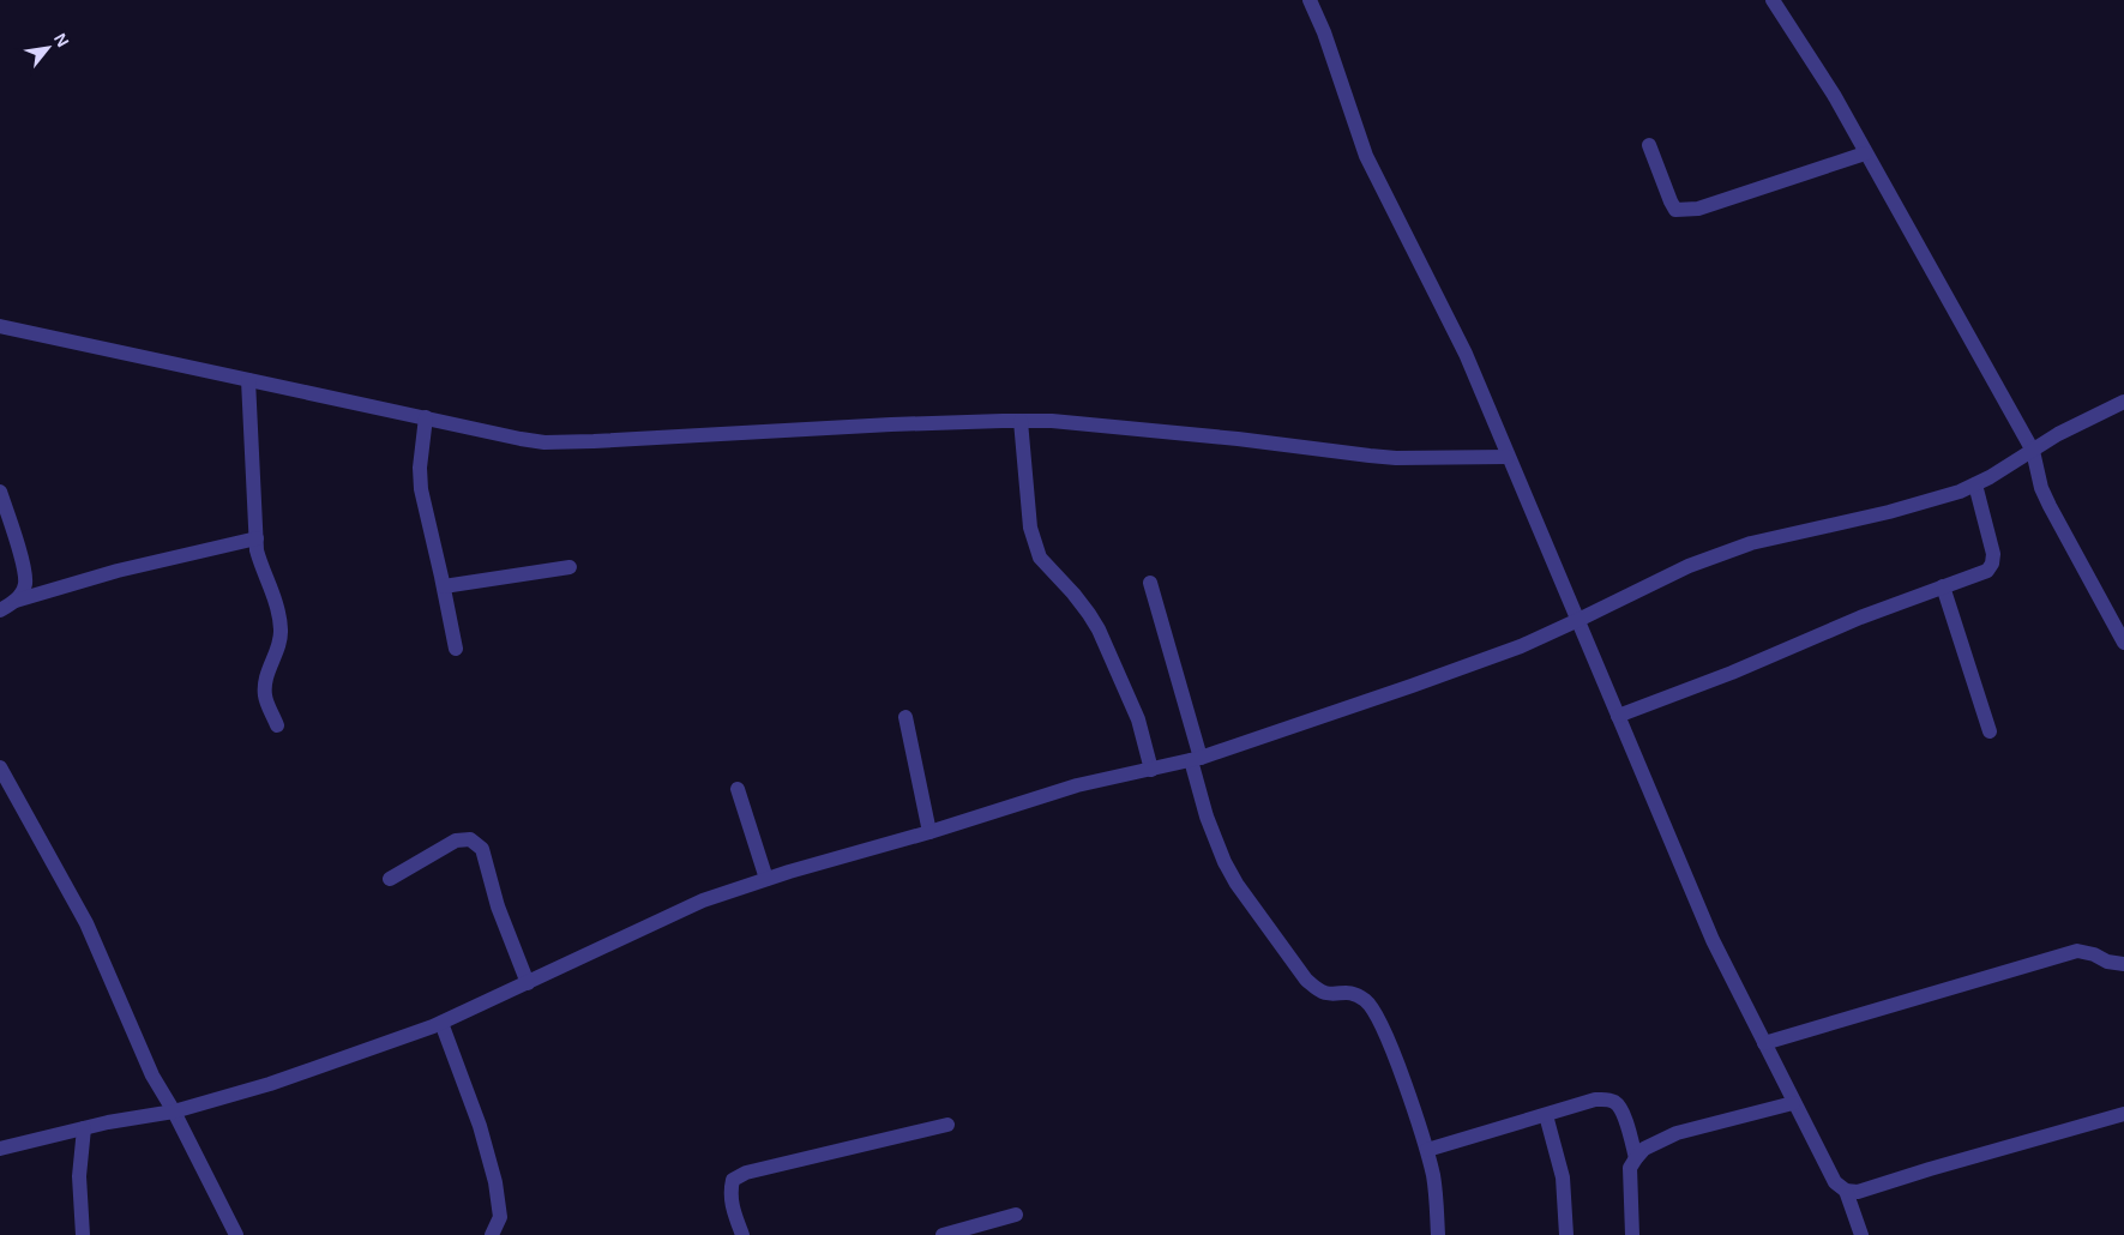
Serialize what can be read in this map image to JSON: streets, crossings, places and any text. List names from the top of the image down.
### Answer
{
  "north": "top right"
}
